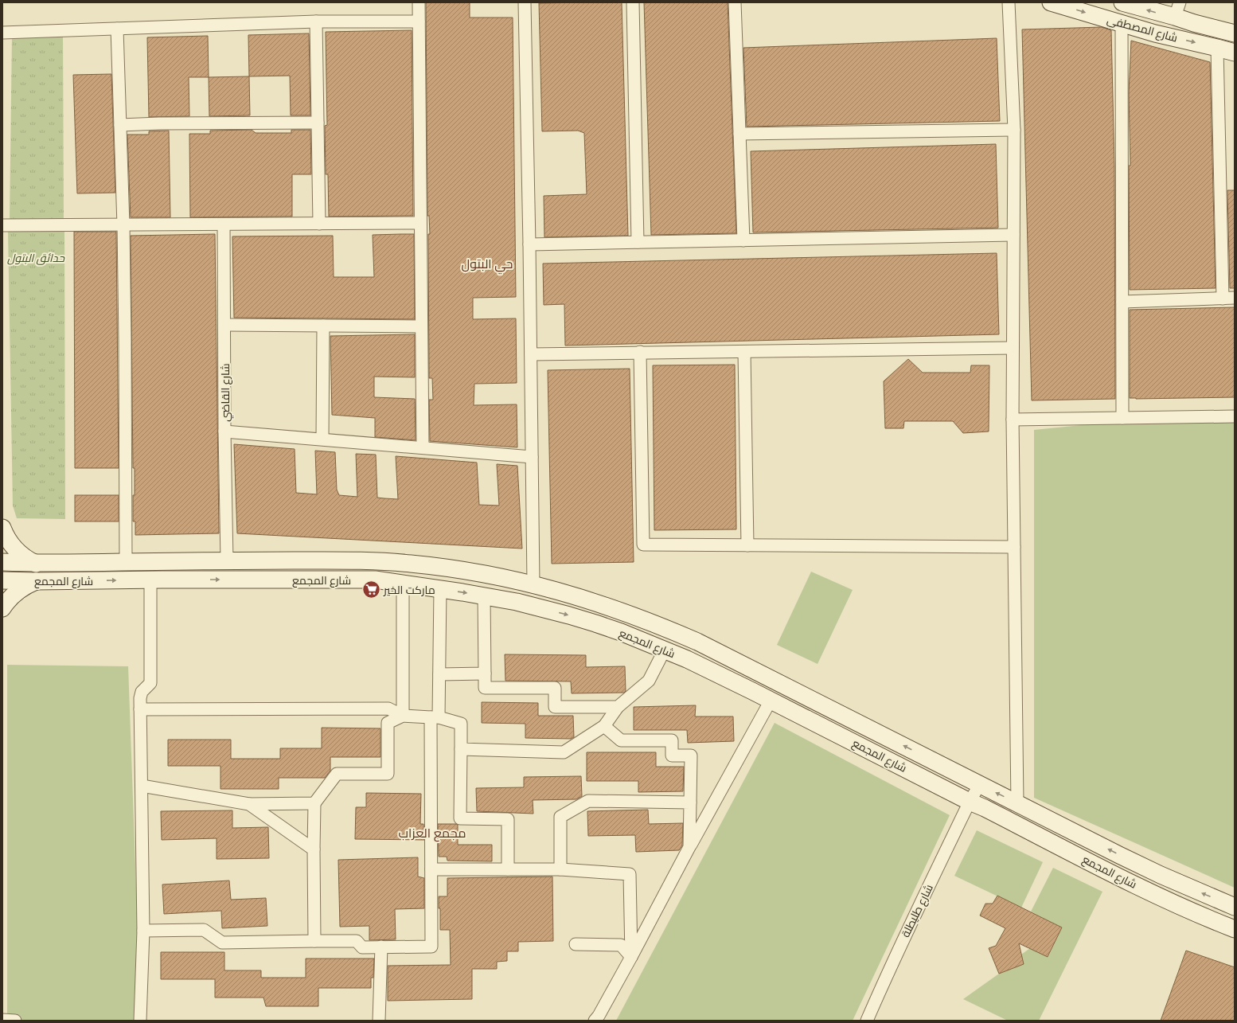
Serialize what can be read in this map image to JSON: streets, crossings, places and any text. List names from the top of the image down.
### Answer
{
  "streets": {
    "street": [
      "شارع المصطفى",
      "شارع القاضي",
      "شارع المجمع",
      "شارع طليطلة"
    ]
  },
  "crossings": [
    ["شارع القاضي", "شارع المجمع"],
    ["شارع المجمع", "شارع طليطلة"]
  ],
  "districts": ["حي البتول", "مجمع العزاب"],
  "parks": ["حدائق البتول"],
  "places": {
    "supermarket": ["ماركت الخير"]
  }
}
